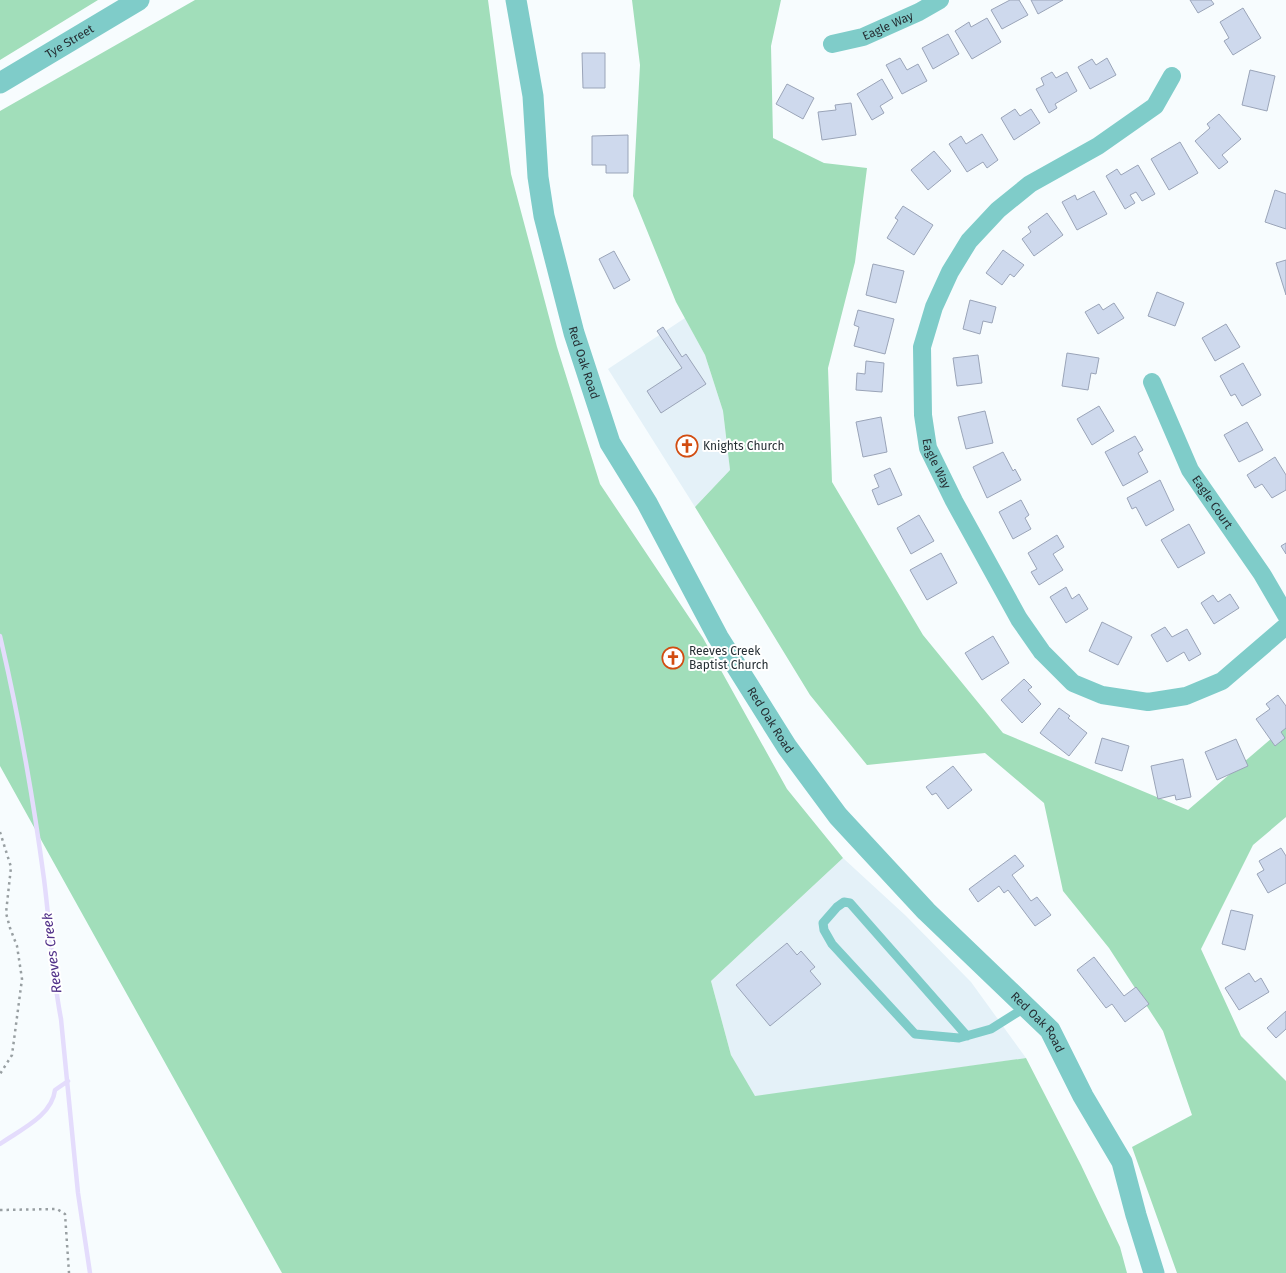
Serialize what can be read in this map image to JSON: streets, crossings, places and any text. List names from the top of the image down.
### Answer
{
  "streets": {
    "street": [
      "Eagle Way",
      "Tye Street",
      "Red Oak Road",
      "Eagle Court"
    ]
  },
  "water": ["Reeves Creek"],
  "places": {
    "church": ["Knights Church", "Reeves Creek Baptist Church"]
  }
}
